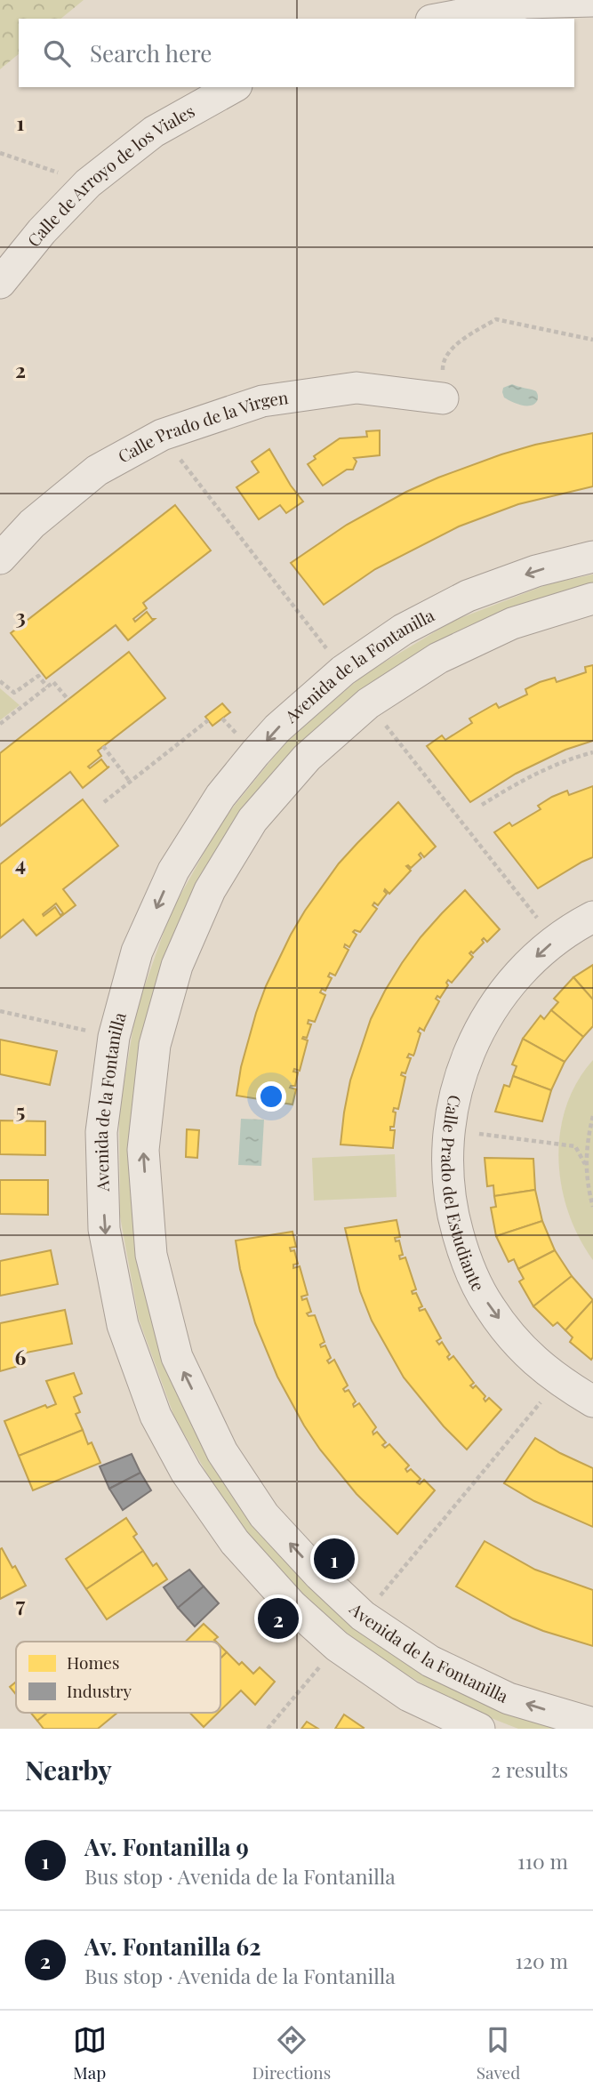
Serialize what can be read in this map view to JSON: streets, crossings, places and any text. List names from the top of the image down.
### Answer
{
  "streets": {
    "street": [
      "Calle de Arroyo de los Viales",
      "Calle Prado de la Virgen",
      "Avenida de la Fontanilla",
      "Calle Prado del Estudiante"
    ]
  },
  "one_way": ["Calle Prado del Estudiante"],
  "legend": ["Homes", "Industry"],
  "page": {
    "search": "Search here",
    "pins": ["1", "2"],
    "heading": ["Nearby", "2 results"],
    "list": [
      {
        "mark": "1",
        "name": "Av. Fontanilla 9",
        "note": "Bus stop · Avenida de la Fontanilla",
        "value": "110 m"
      },
      {
        "mark": "2",
        "name": "Av. Fontanilla 62",
        "note": "Bus stop · Avenida de la Fontanilla",
        "value": "120 m"
      }
    ],
    "nav": ["Map", "Directions", "Saved"]
  },
  "grid": {
    "rows": [
      "1",
      "2",
      "3",
      "4",
      "5",
      "6",
      "7"
    ]
  }
}
